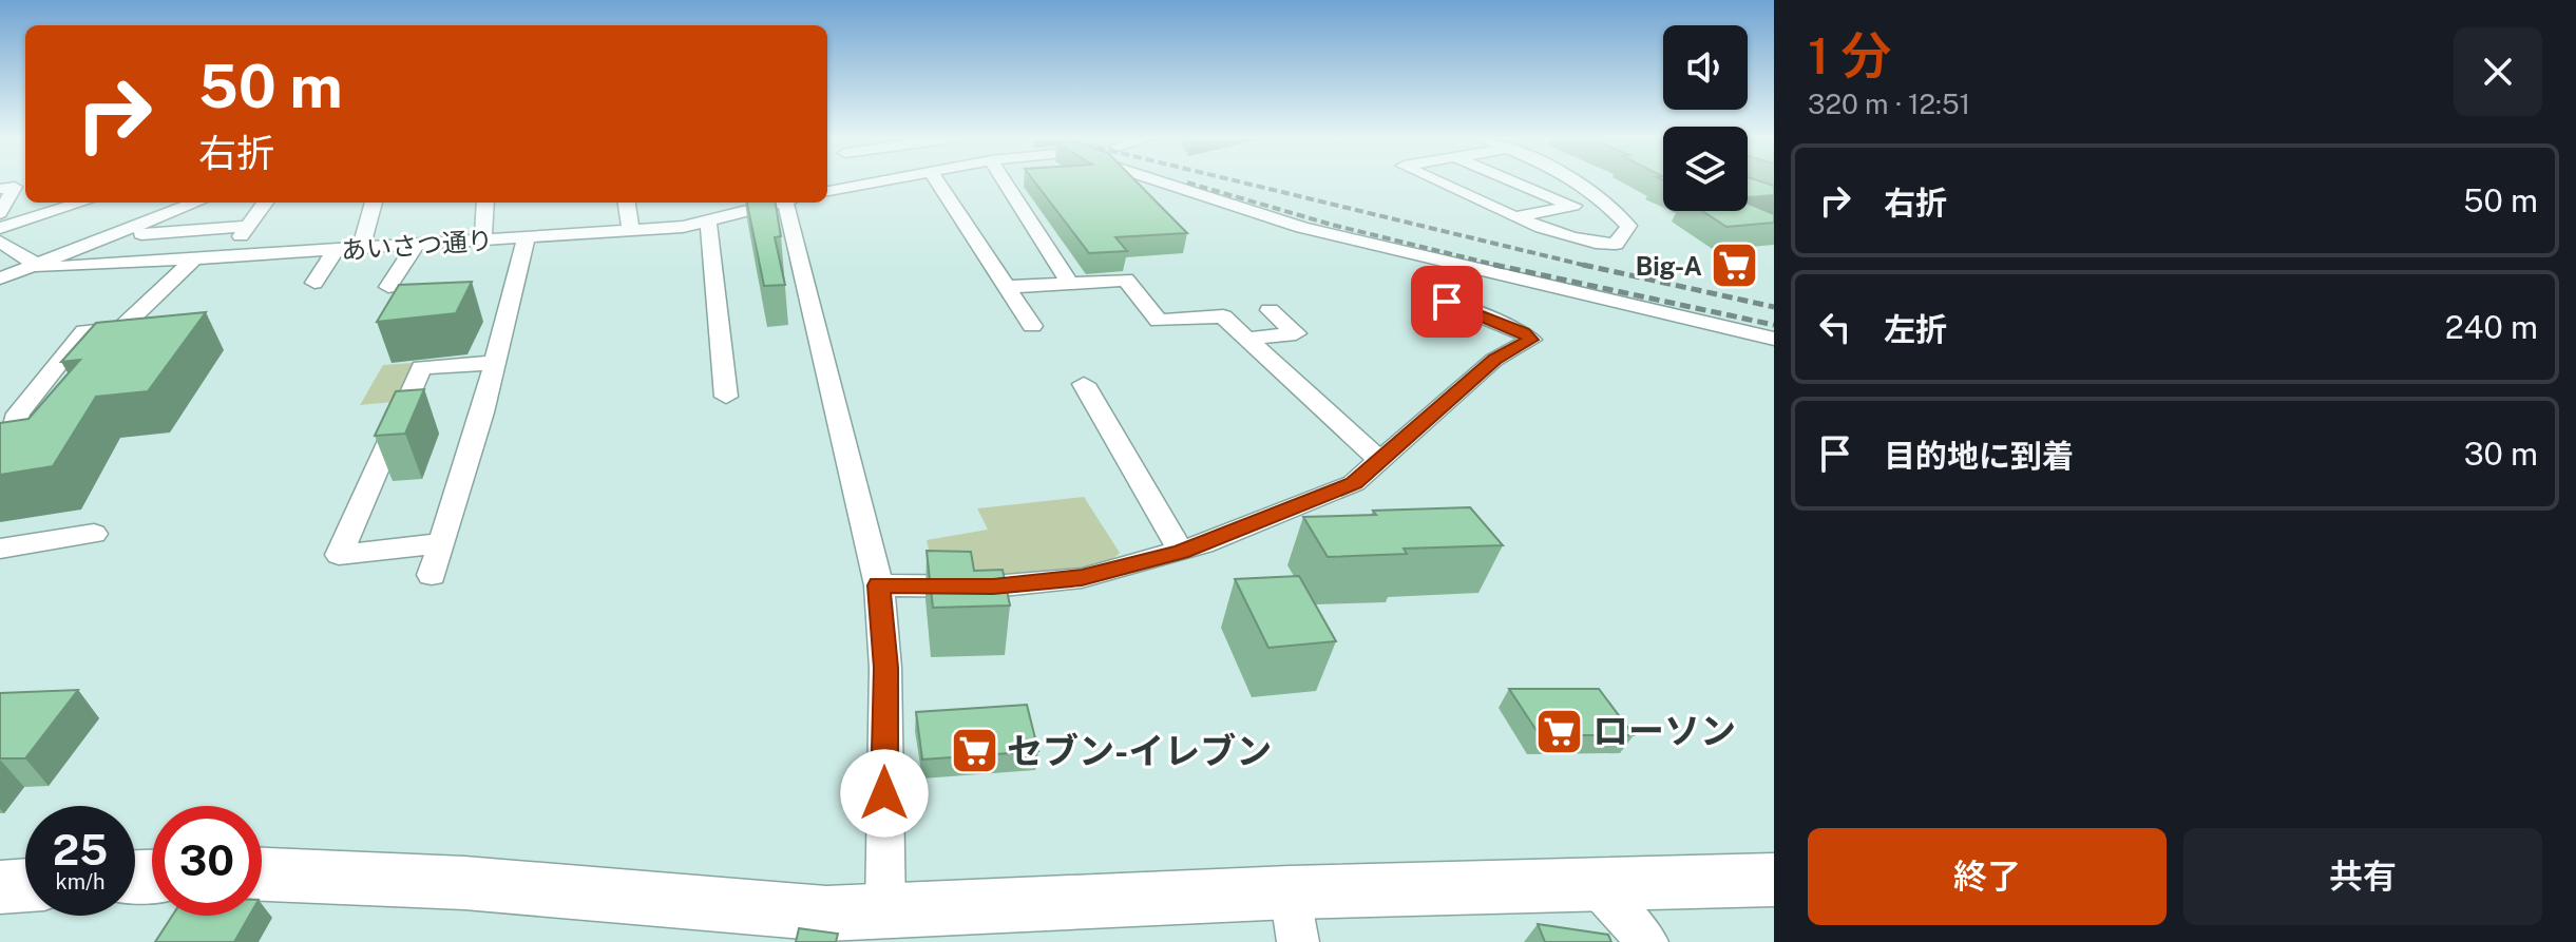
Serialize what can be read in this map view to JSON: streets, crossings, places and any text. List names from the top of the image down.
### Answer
{
  "streets": {
    "street": ["あいさつ通り"]
  },
  "places": {
    "supermarket": ["Big-A", "ローソン", "セブン-イレブン"]
  },
  "page": {
    "heading": ["1 分", "320 m · 12:51"],
    "turn": ["50 m", "右折"],
    "list": [
      {
        "name": "右折",
        "value": "50 m"
      },
      {
        "name": "左折",
        "value": "240 m"
      },
      {
        "name": "目的地に到着",
        "value": "30 m"
      }
    ],
    "speed": "25 km/h",
    "limit": "30",
    "buttons": ["終了", "共有"]
  }
}
